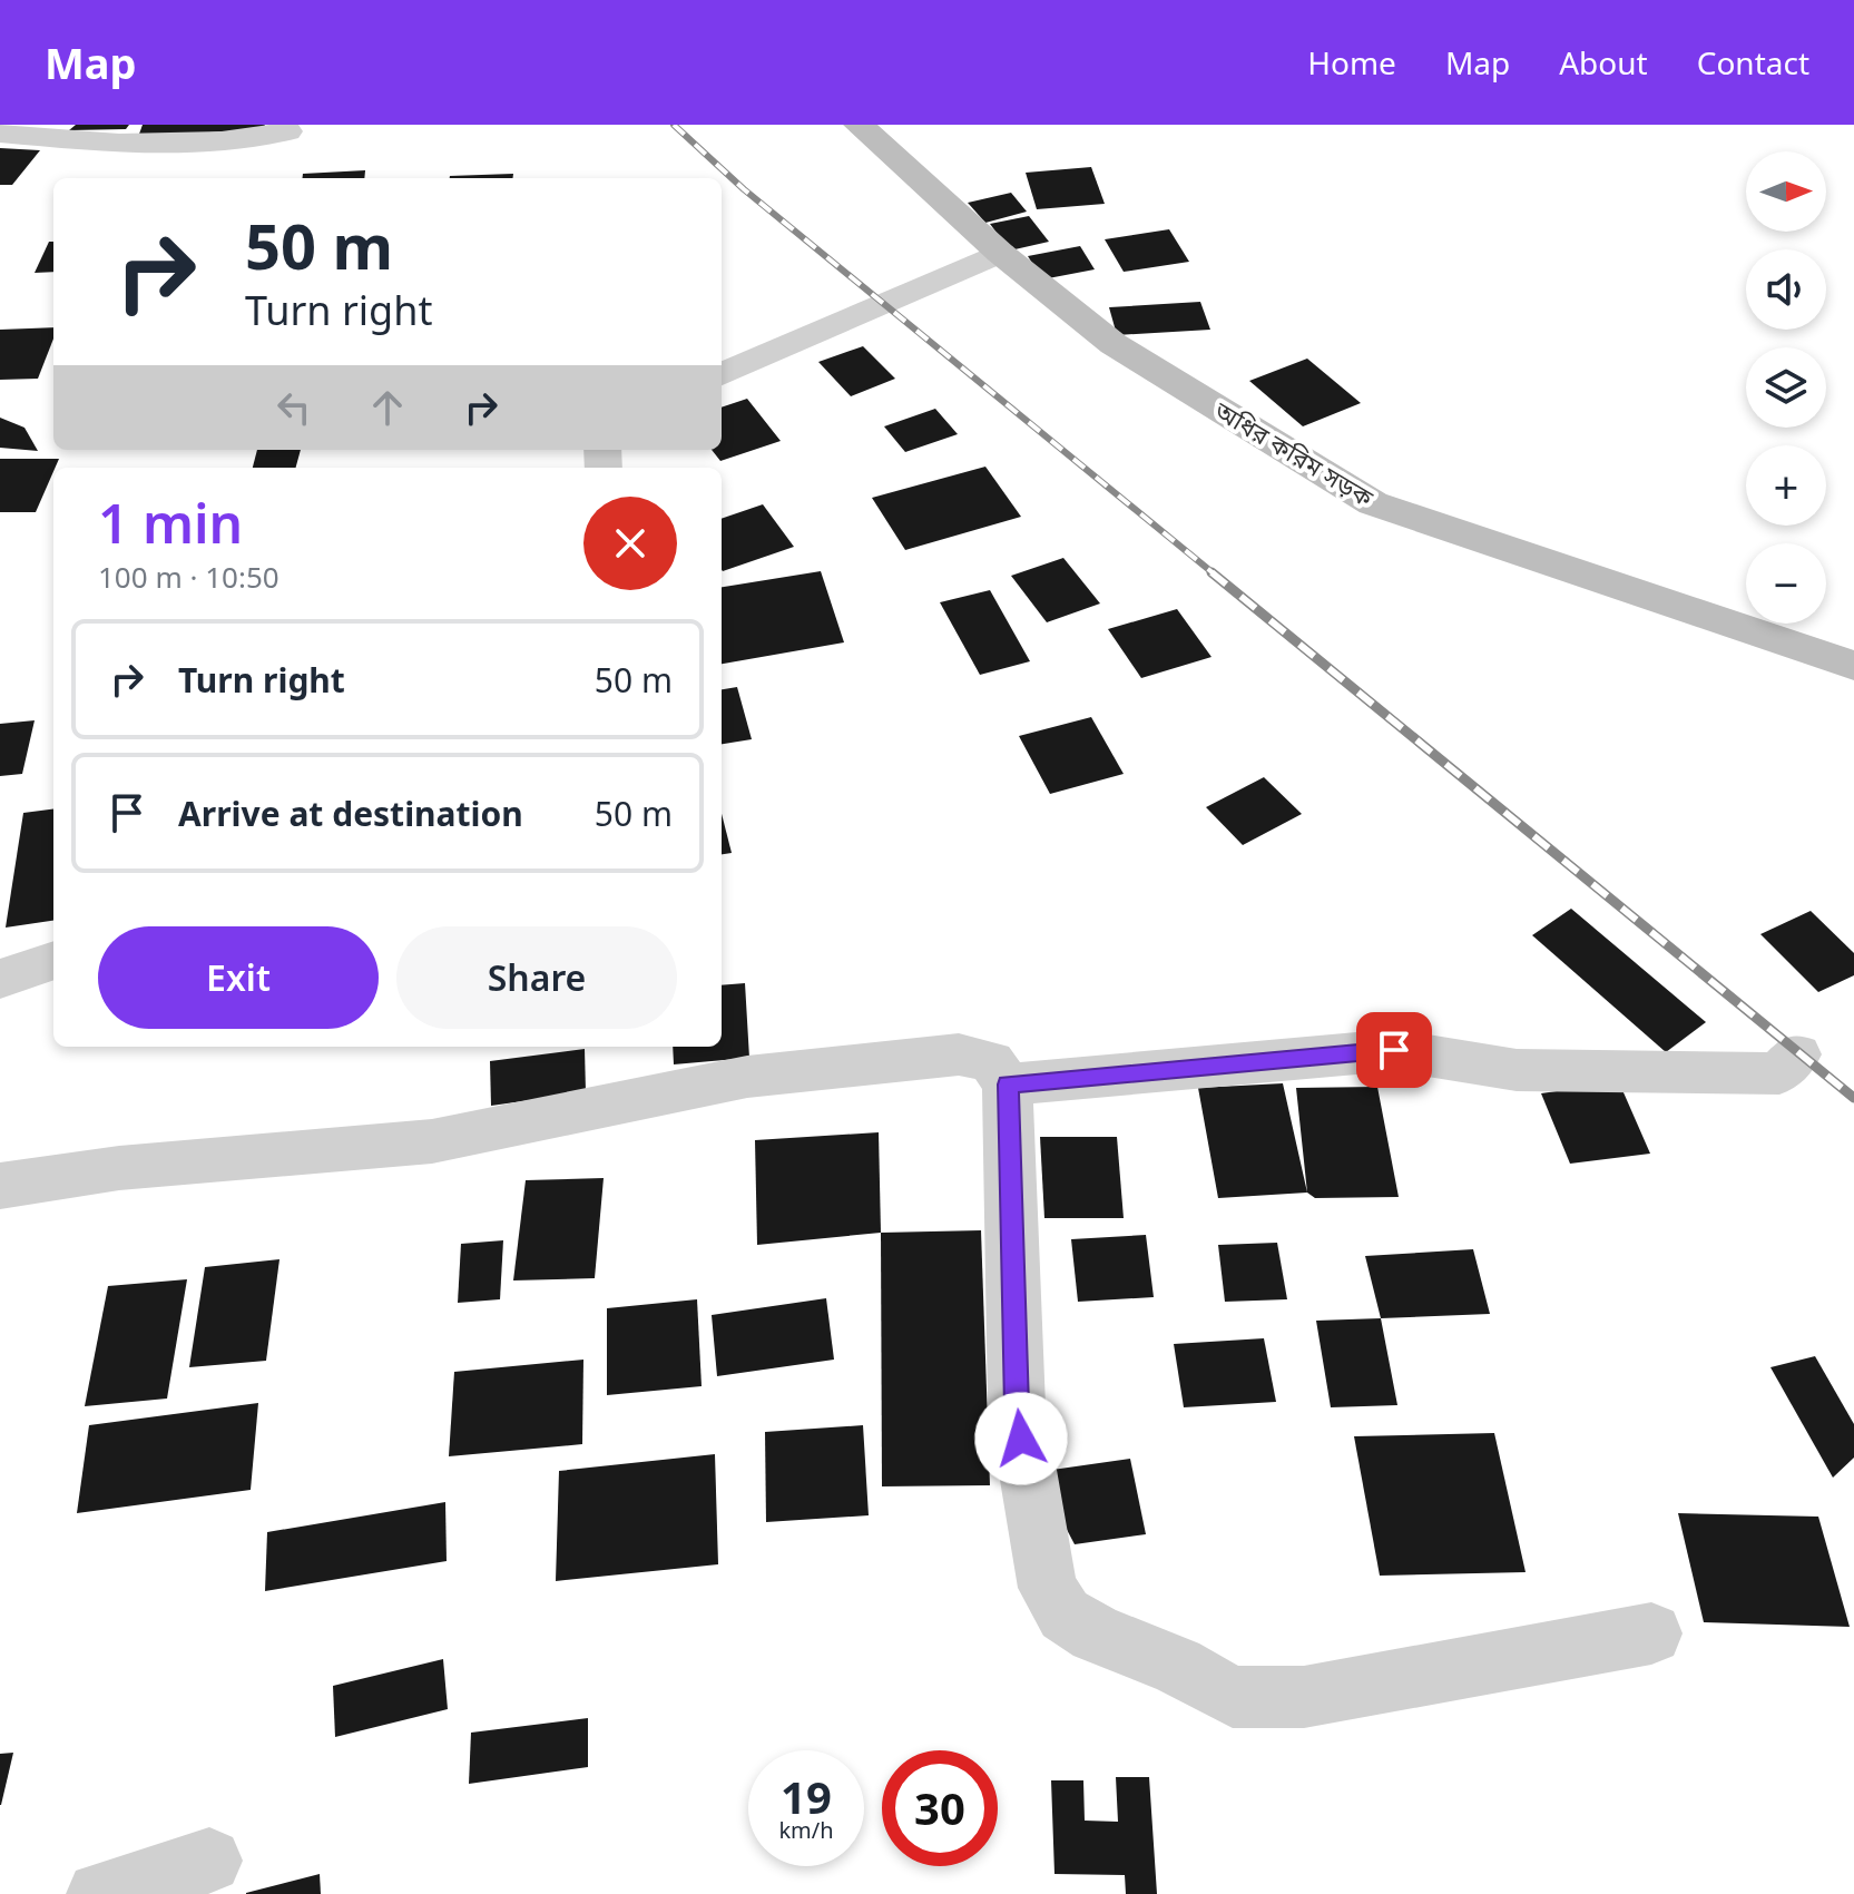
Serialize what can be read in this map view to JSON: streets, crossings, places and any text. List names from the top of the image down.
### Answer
{
  "streets": {
    "main road": ["অধির করিম সড়ক"]
  },
  "north": "right",
  "page": {
    "header": "Map",
    "nav": [
      "Home",
      "Map",
      "About",
      "Contact"
    ],
    "map_buttons": ["+", "−"],
    "turn": ["50 m", "Turn right"],
    "heading": ["1 min", "100 m · 10:50"],
    "list": [
      {
        "name": "Turn right",
        "value": "50 m"
      },
      {
        "name": "Arrive at destination",
        "value": "50 m"
      }
    ],
    "buttons": ["Exit", "Share"],
    "speed": "19 km/h",
    "limit": "30"
  }
}
